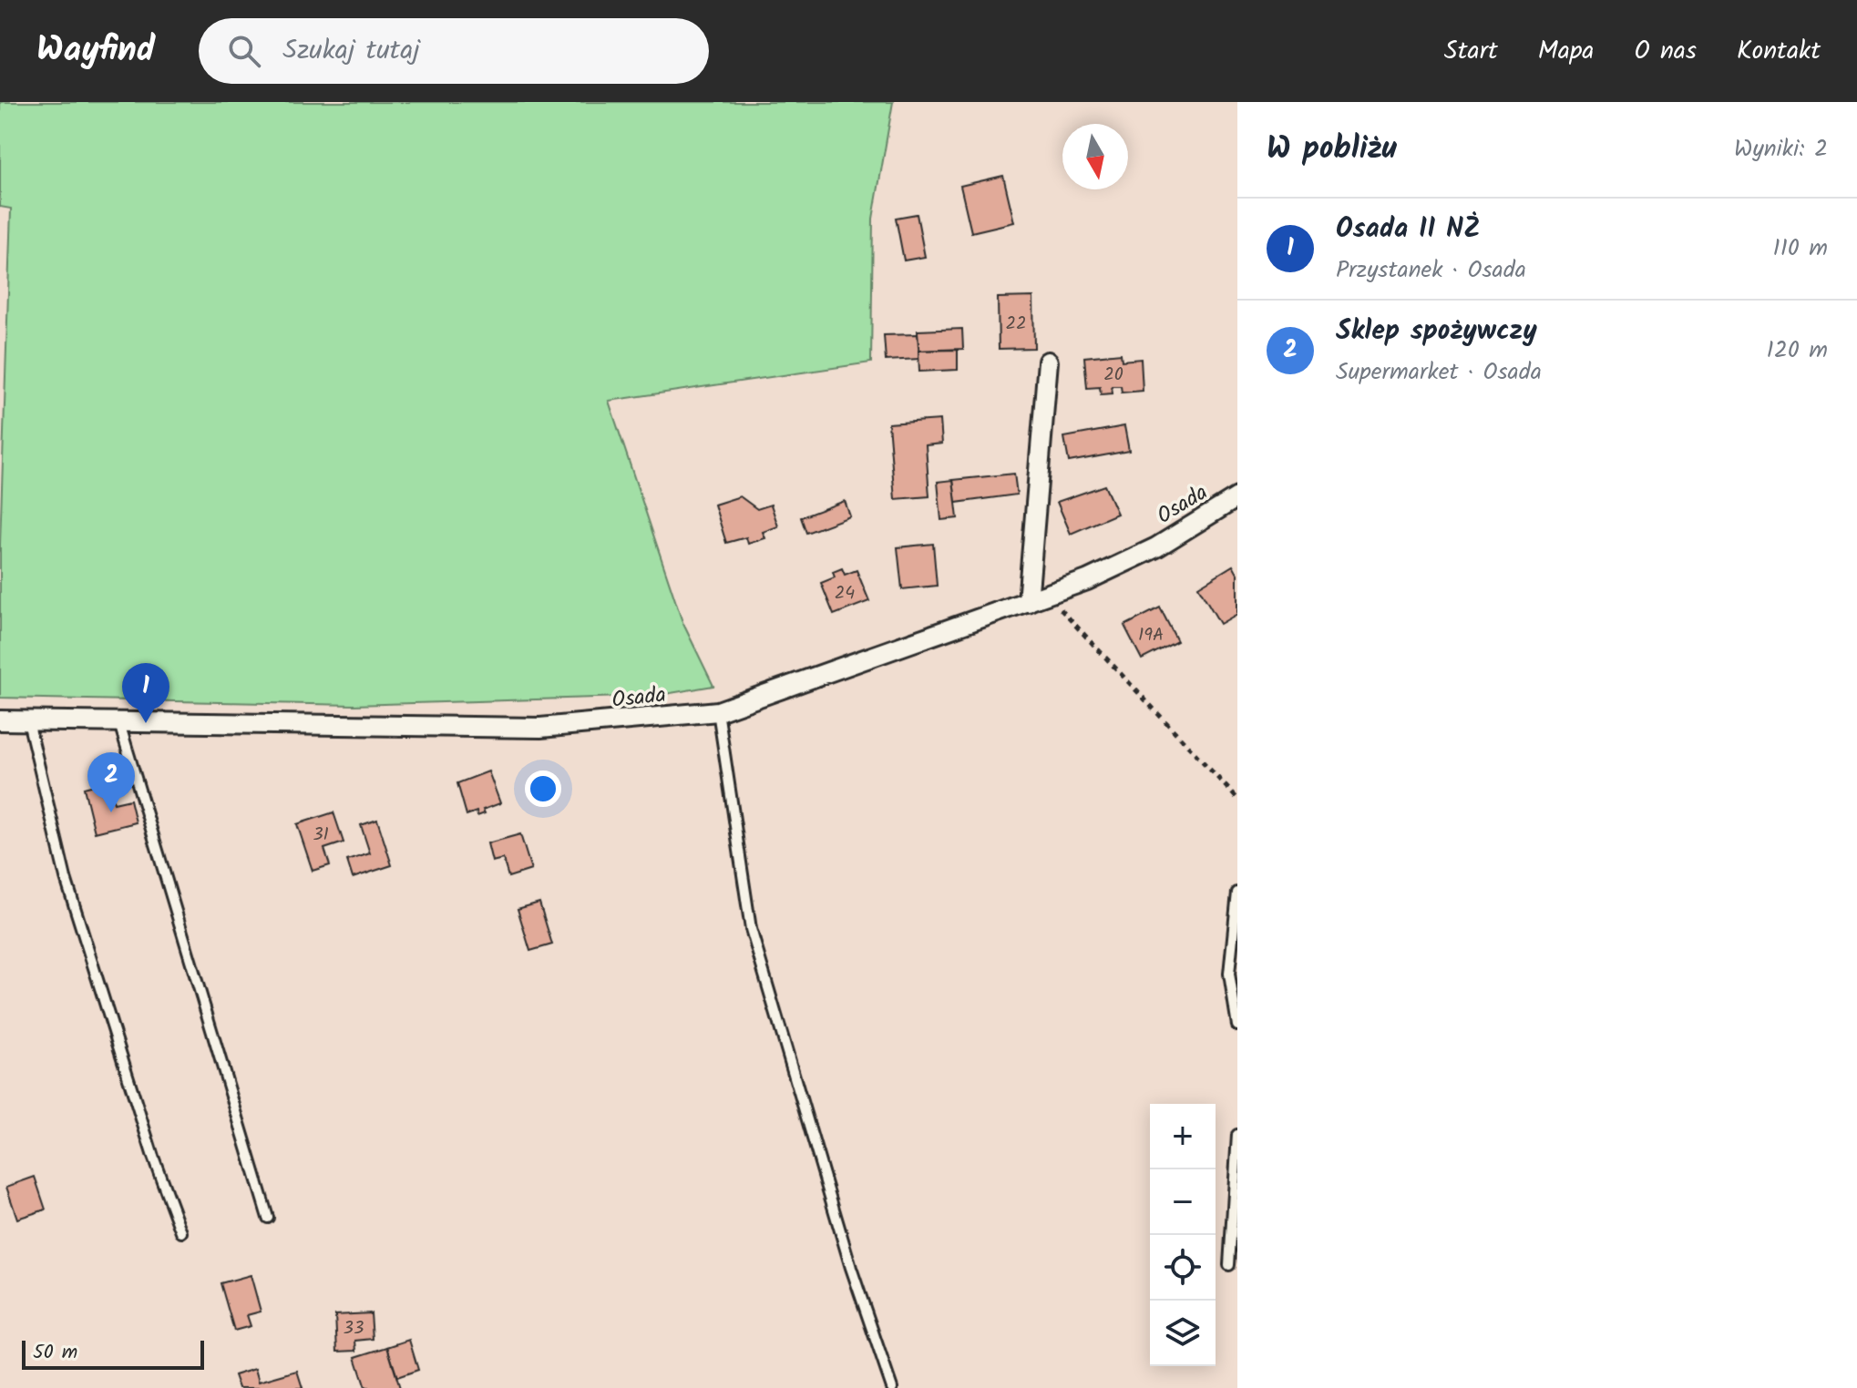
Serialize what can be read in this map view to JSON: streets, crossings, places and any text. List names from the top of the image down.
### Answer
{
  "streets": {
    "street": ["Osada"]
  },
  "house_numbers": [
    "22",
    "20",
    "24",
    "19A",
    "31",
    "33"
  ],
  "scale_bar": "50 m",
  "north": "bottom",
  "page": {
    "header": "Wayfind",
    "search": "Szukaj tutaj",
    "nav": [
      "Start",
      "Mapa",
      "O nas",
      "Kontakt"
    ],
    "heading": ["W pobliżu", "Wyniki: 2"],
    "list": [
      {
        "mark": "1",
        "name": "Osada II NŻ",
        "note": "Przystanek · Osada",
        "value": "110 m"
      },
      {
        "mark": "2",
        "name": "Sklep spożywczy",
        "note": "Supermarket · Osada",
        "value": "120 m"
      }
    ],
    "pins": ["1", "2"],
    "map_buttons": ["+", "−"],
    "scale": "50 m"
  }
}
